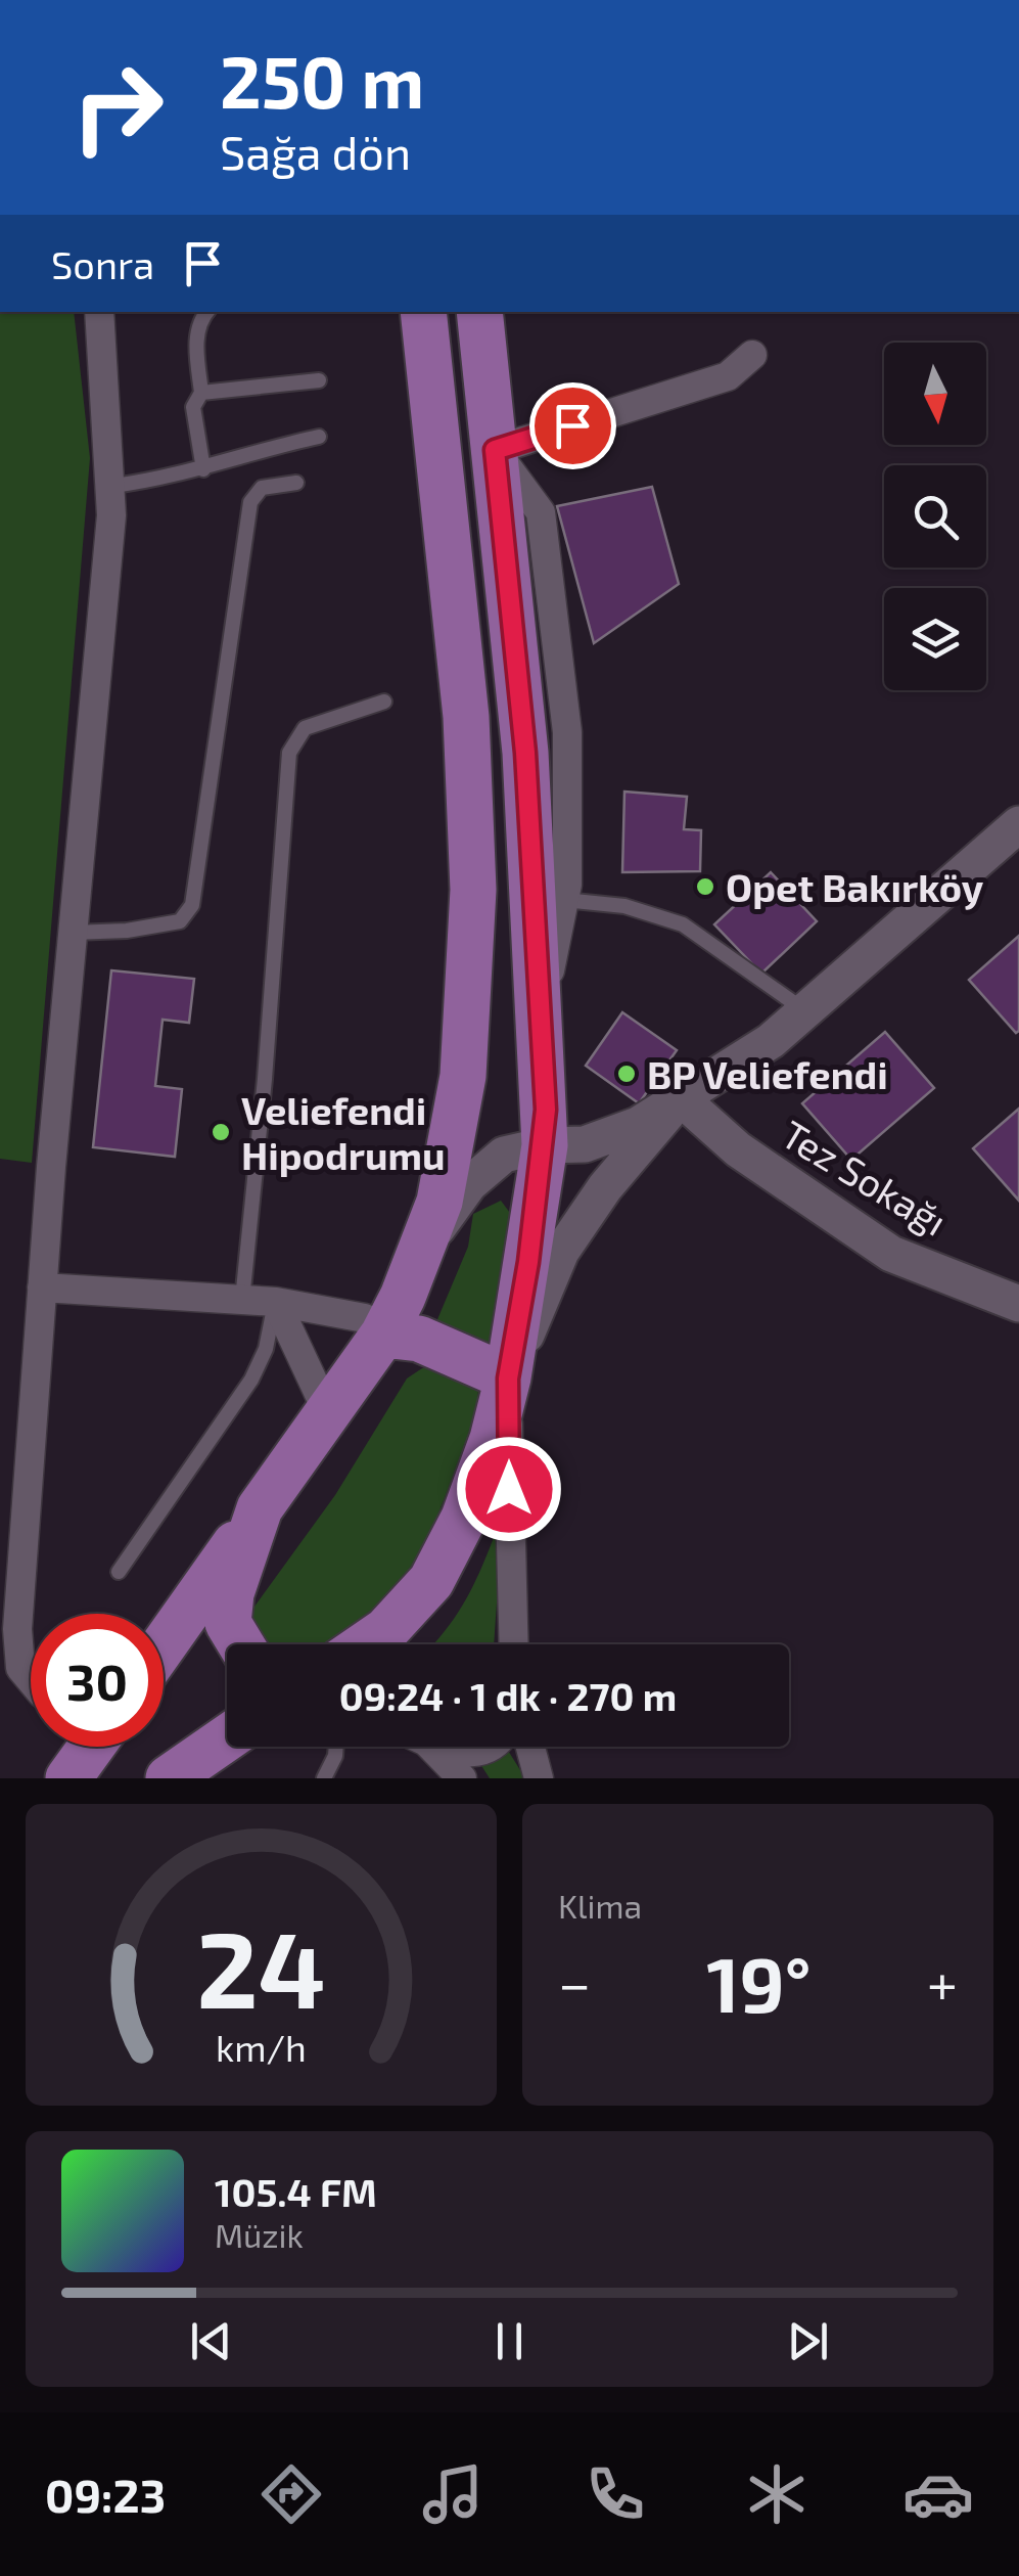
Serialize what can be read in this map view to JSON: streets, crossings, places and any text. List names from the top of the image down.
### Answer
{
  "streets": {
    "street": ["Tez Sokağı"]
  },
  "places": ["Opet Bakırköy", "BP Veliefendi", "Veliefendi Hipodrumu"],
  "north": "bottom",
  "page": {
    "turn": ["250 m", "Sağa dön"],
    "then": "Sonra",
    "limit": "30",
    "trip": "09:24 · 1 dk · 270 m",
    "tile": "Klima",
    "heat": ["−", "19°", "+"],
    "song": ["105.4 FM", "Müzik"],
    "tabs": "09:23",
    "gauge": ["24", "km/h"]
  }
}
